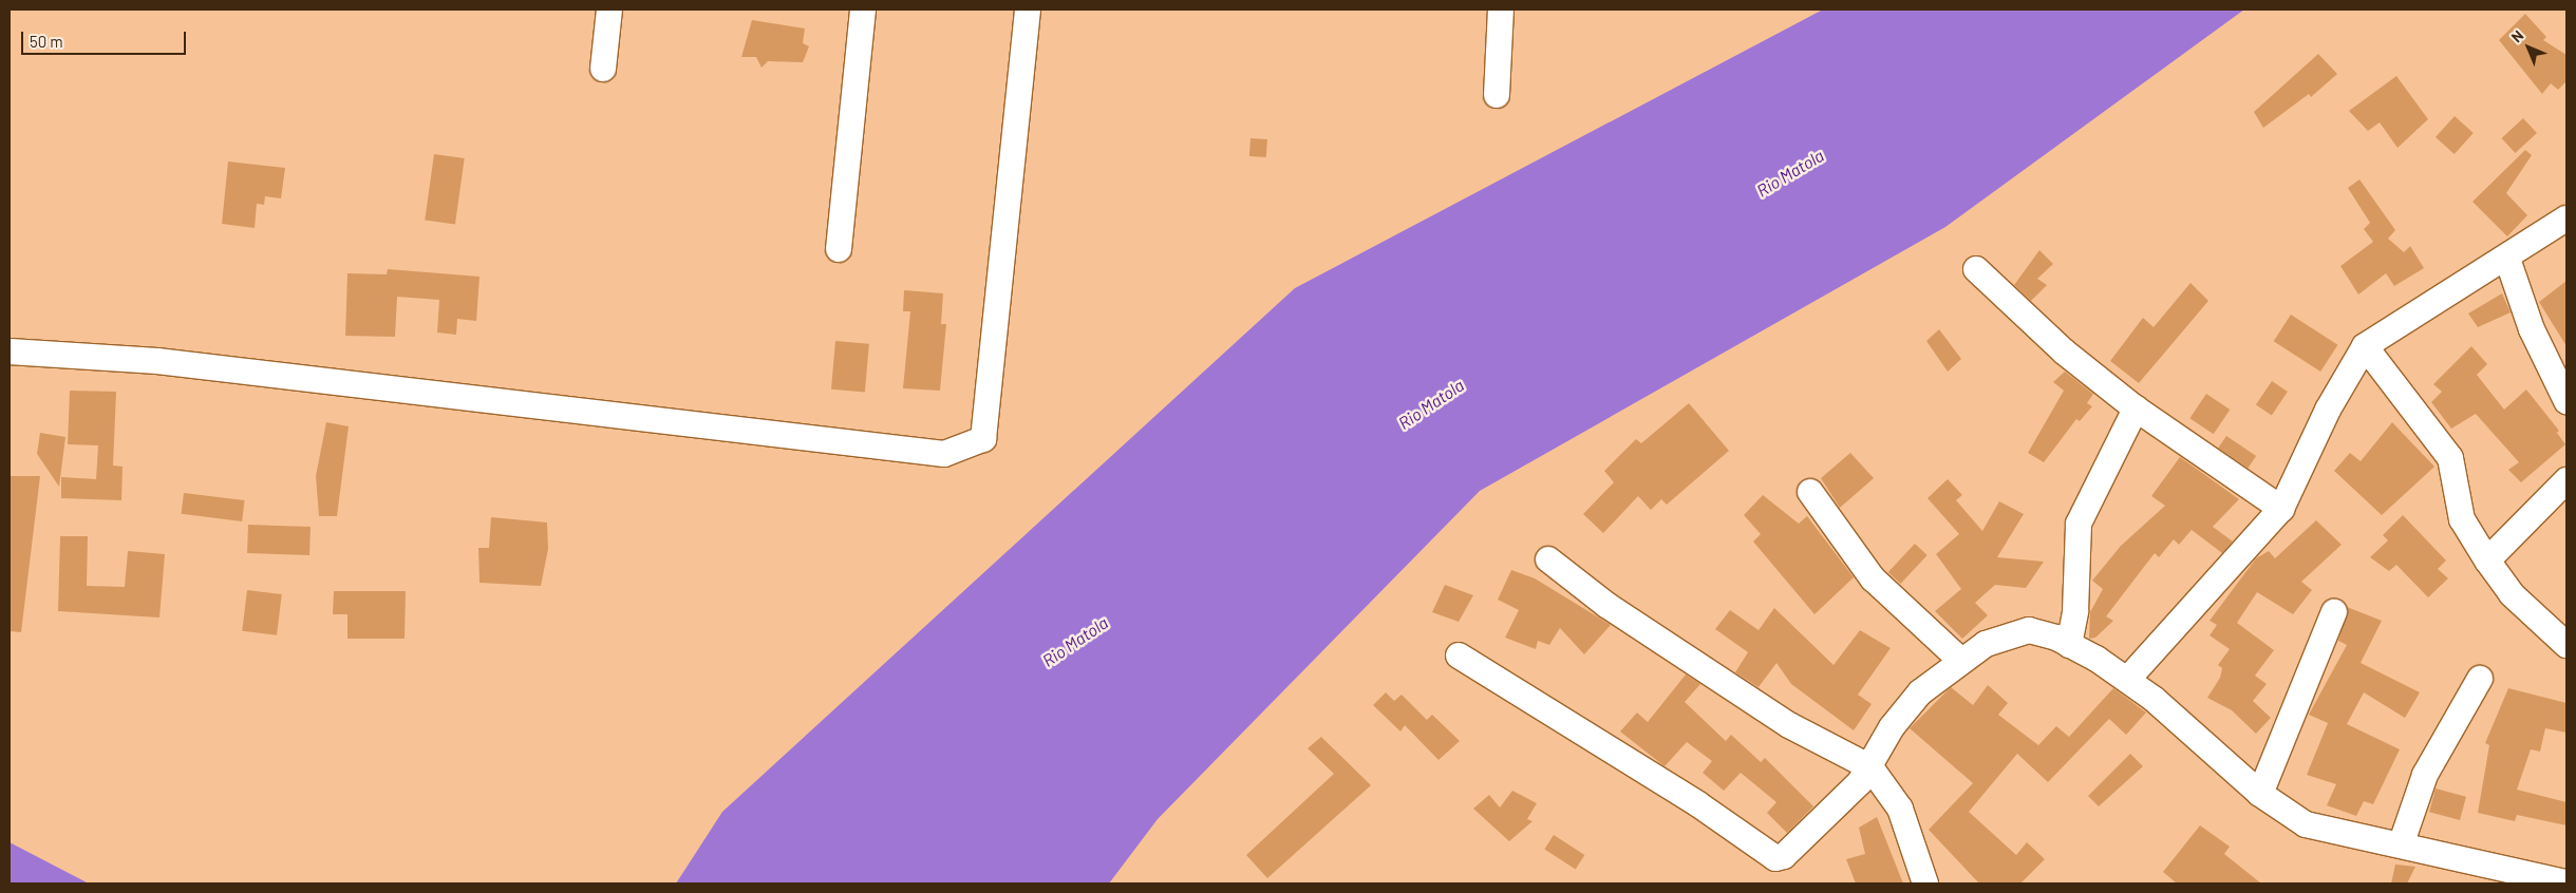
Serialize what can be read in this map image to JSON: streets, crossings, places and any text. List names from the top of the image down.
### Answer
{
  "water": ["Rio Matola"],
  "scale_bar": "50 m",
  "north": "top left"
}
